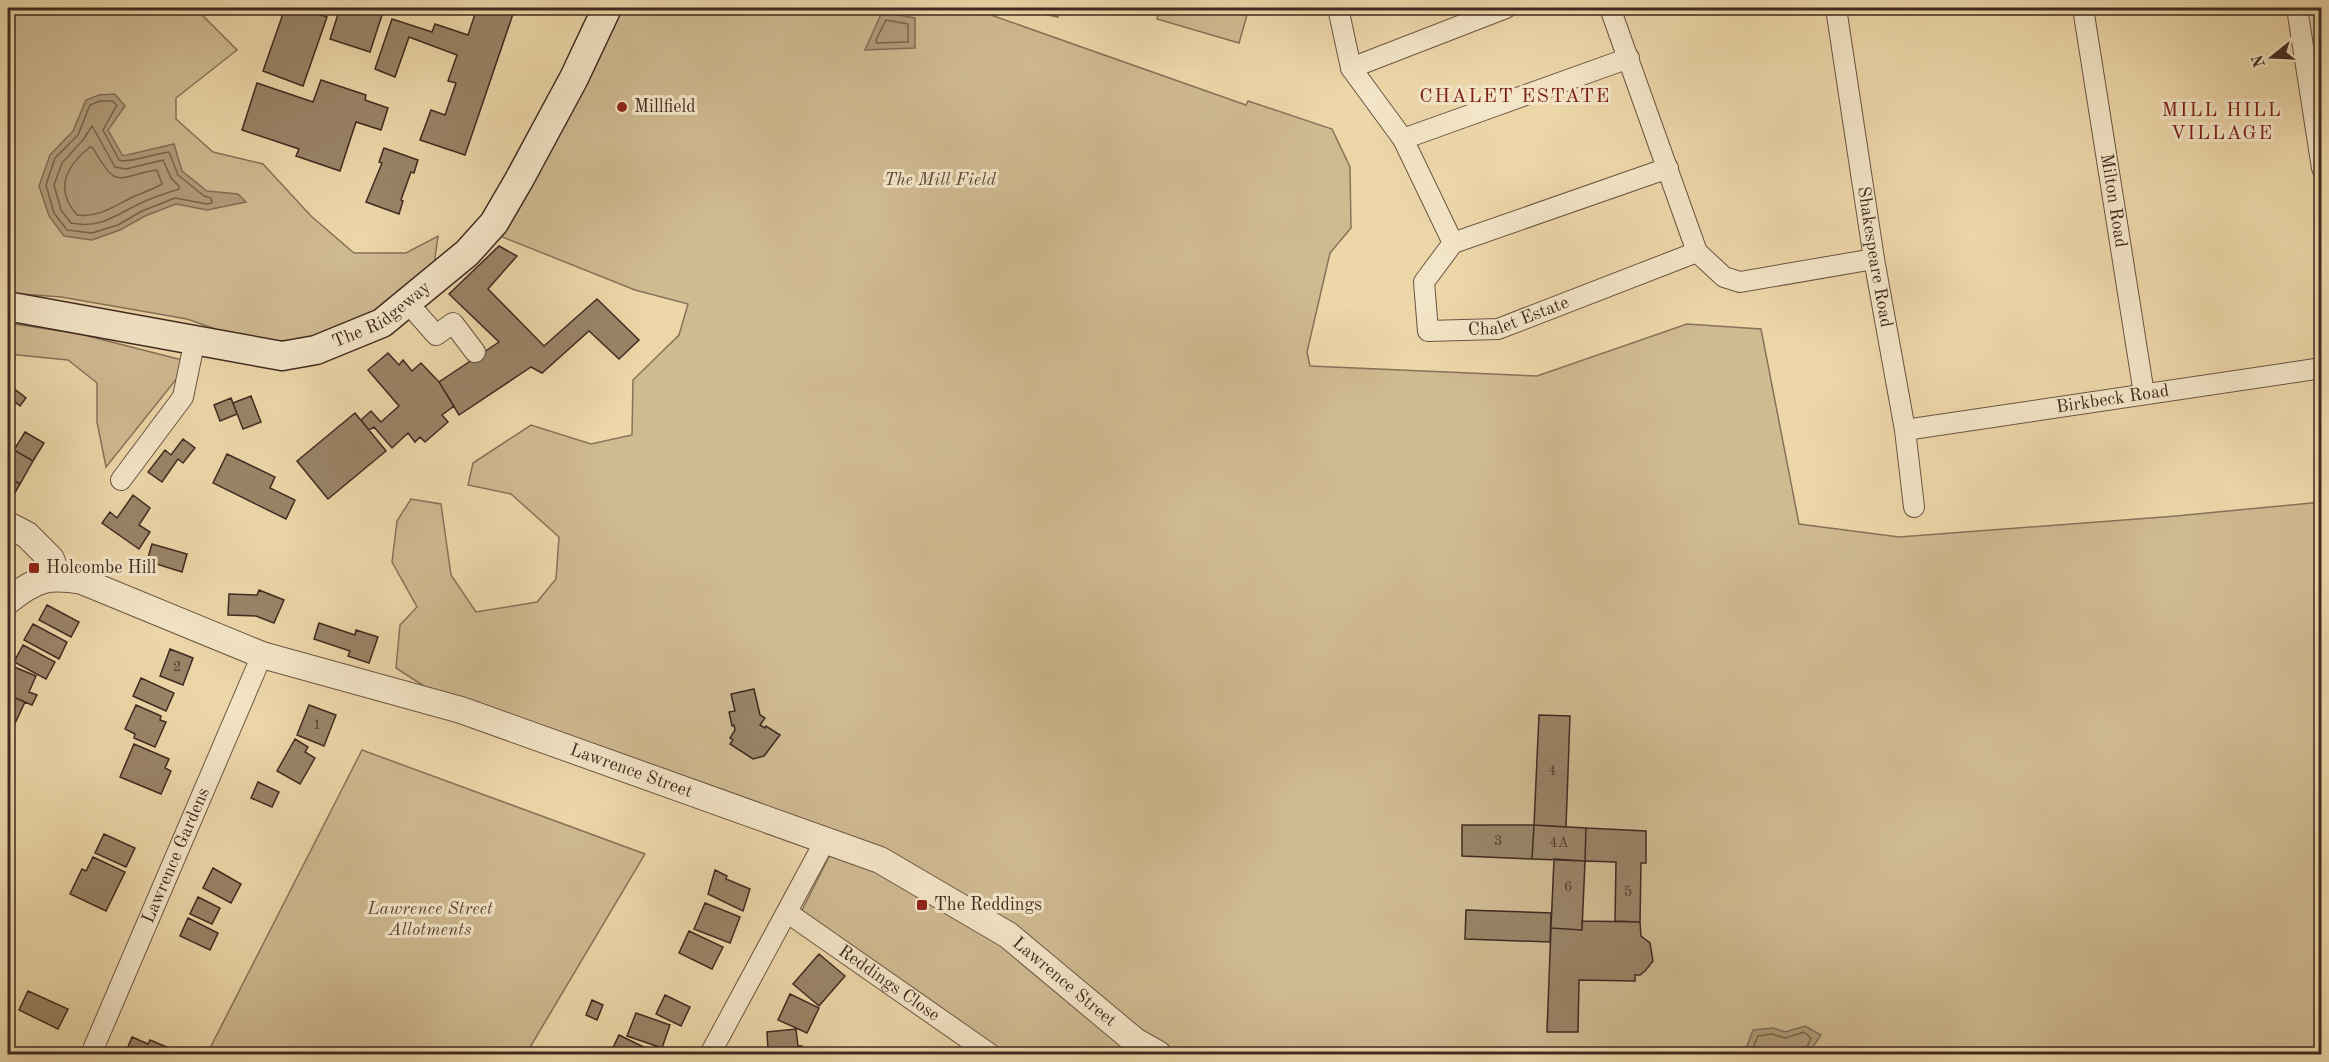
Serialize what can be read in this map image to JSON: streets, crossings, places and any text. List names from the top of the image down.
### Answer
{
  "streets": {
    "main road": ["The Ridgeway"],
    "street": [
      "Milton Road",
      "Shakespeare Road",
      "Chalet Estate",
      "Birkbeck Road",
      "Lawrence Street",
      "Lawrence Gardens",
      "Reddings Close"
    ]
  },
  "crossings": [
    ["Milton Road", "Birkbeck Road"],
    ["Shakespeare Road", "Birkbeck Road"],
    ["Lawrence Street", "Lawrence Gardens"]
  ],
  "districts": ["CHALET ESTATE", "MILL HILL VILLAGE"],
  "parks": ["The Mill Field", "Lawrence Street Allotments"],
  "places": {
    "other": ["Millfield"],
    "transit": ["Holcombe Hill", "The Reddings"]
  },
  "house_numbers": [
    "2",
    "1",
    "4",
    "3",
    "4A",
    "6",
    "5"
  ],
  "north": "left"
}
